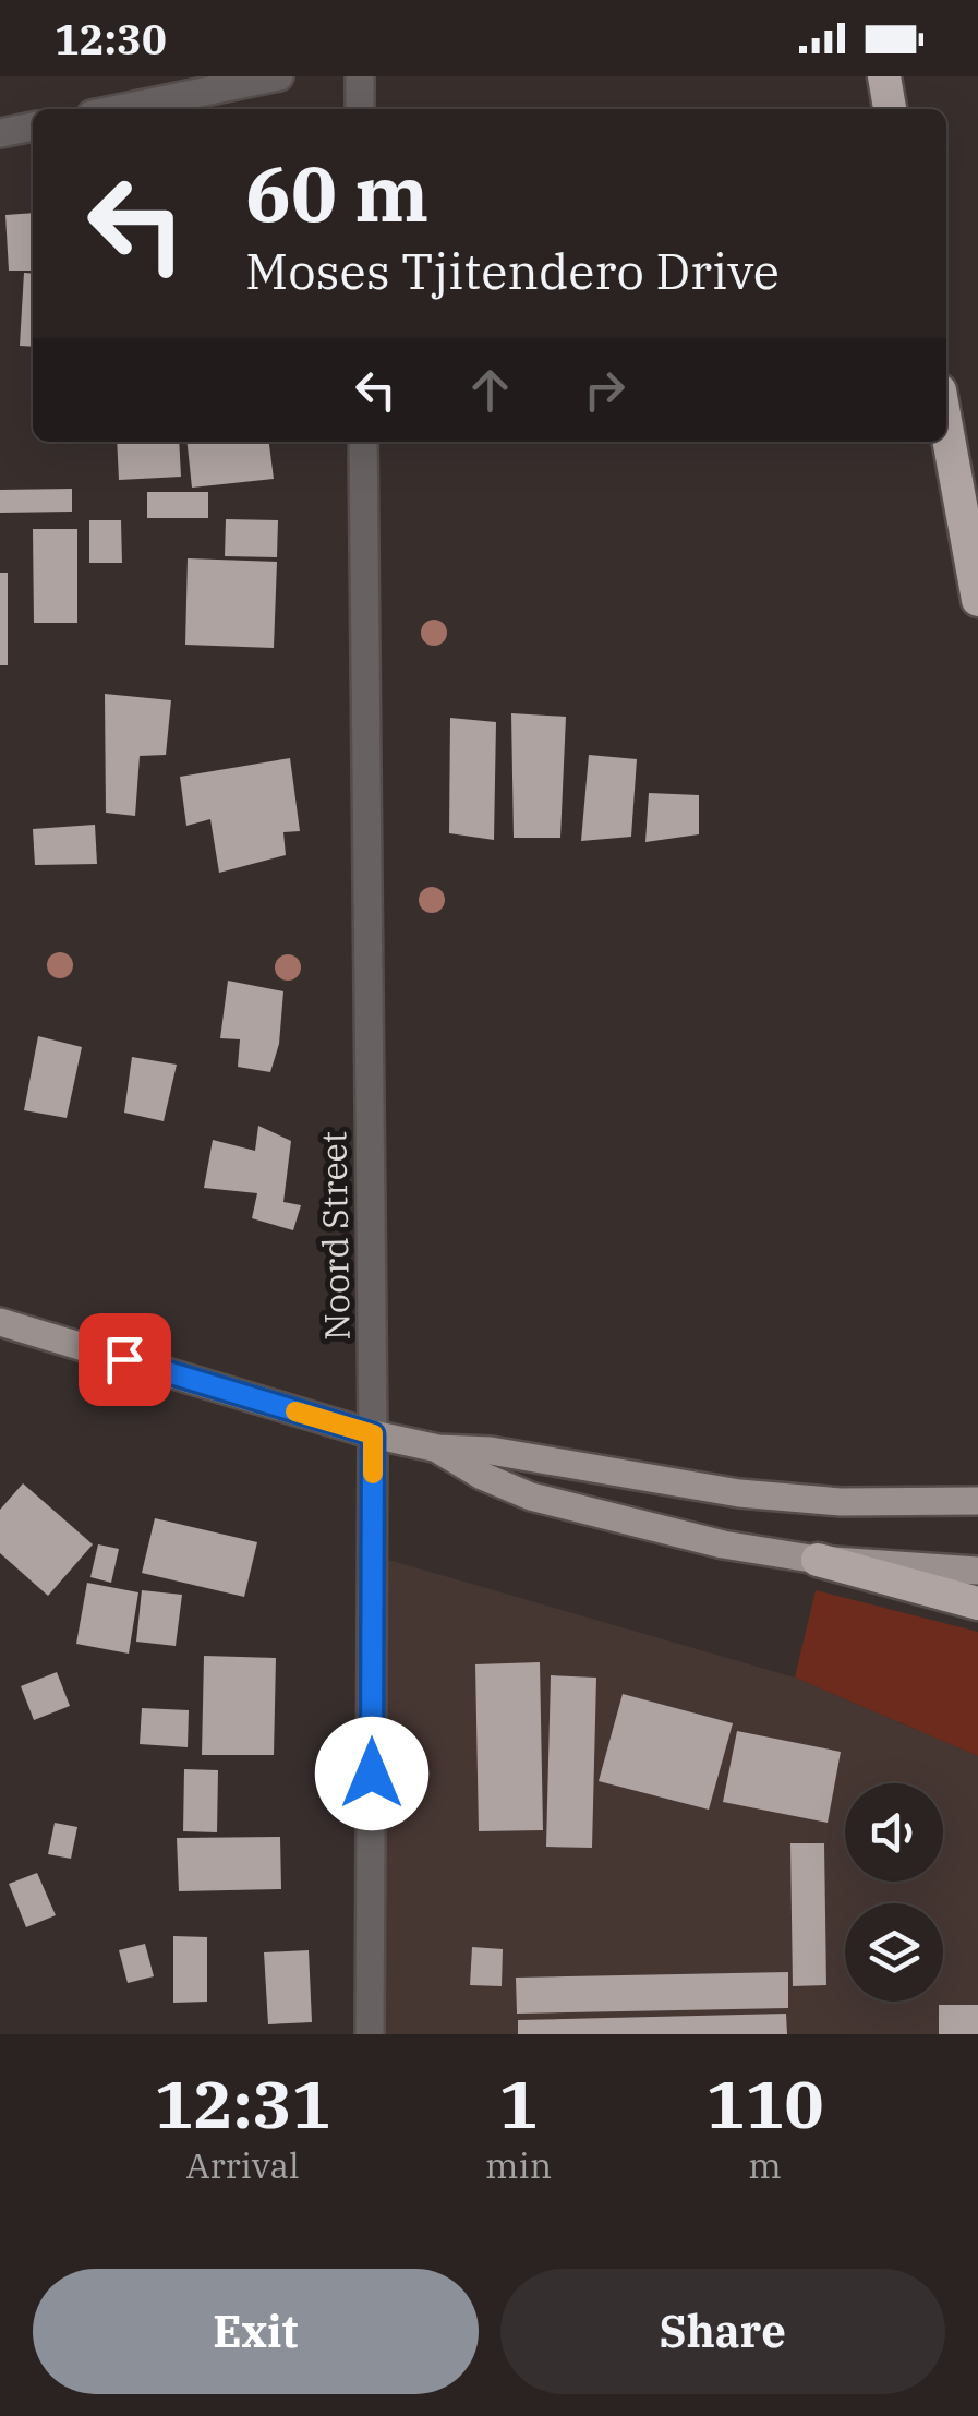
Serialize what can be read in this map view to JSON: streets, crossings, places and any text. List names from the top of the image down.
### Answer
{
  "streets": {
    "street": ["Noord Street"]
  },
  "page": {
    "status": "12:30",
    "turn": ["60 m", "Moses Tjitendero Drive"],
    "eta": [
      "12:31",
      "Arrival",
      "1",
      "min",
      "110",
      "m"
    ],
    "buttons": ["Exit", "Share"]
  }
}
